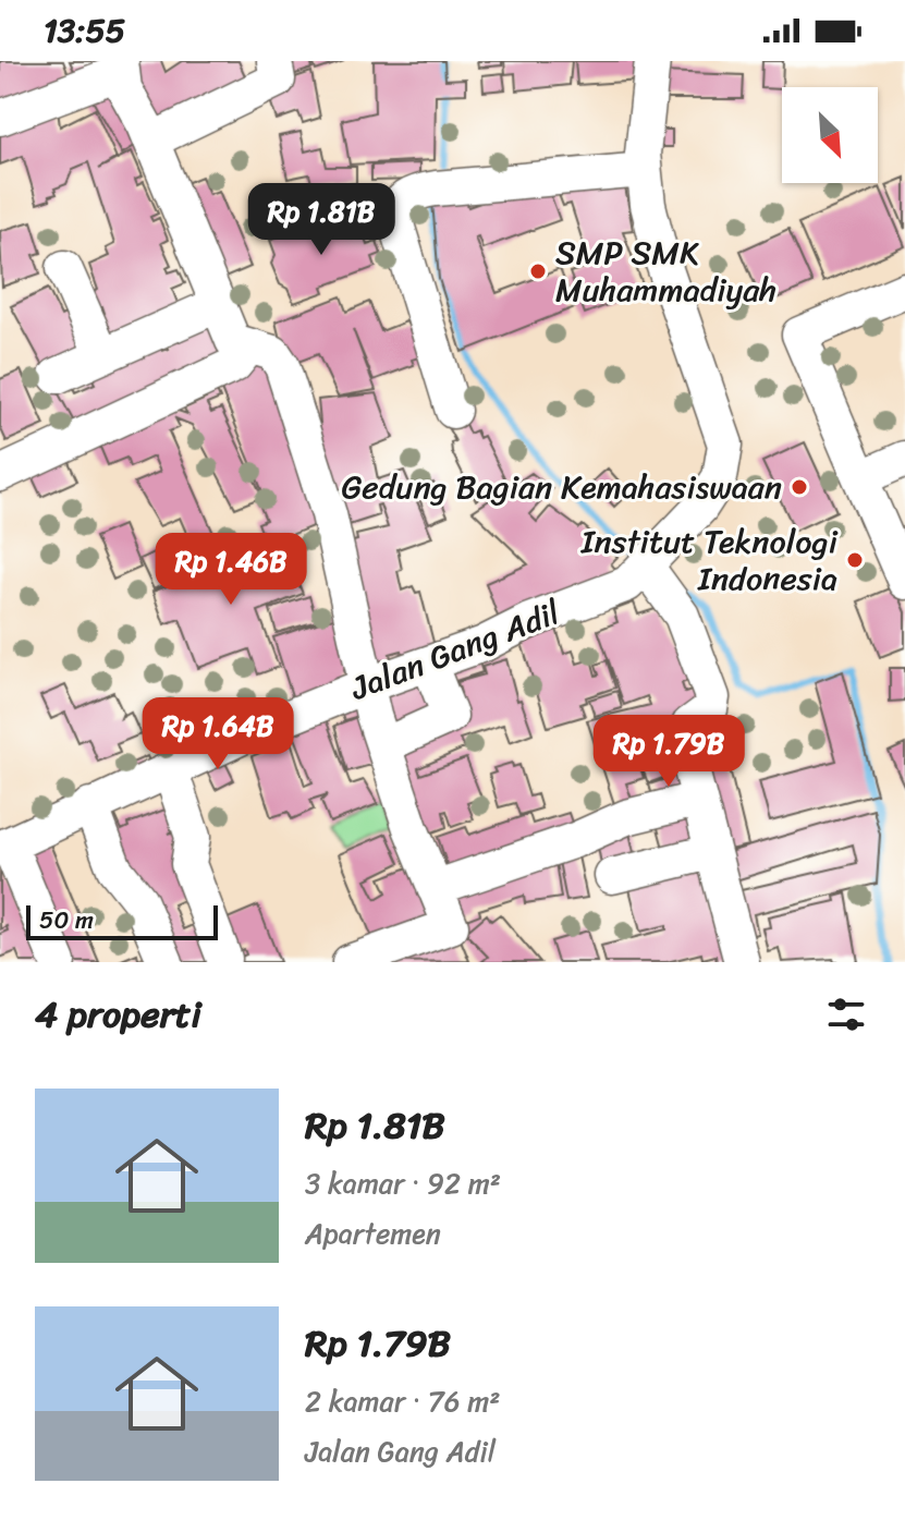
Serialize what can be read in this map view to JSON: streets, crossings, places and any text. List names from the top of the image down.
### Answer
{
  "streets": {
    "street": ["Jalan Gang Adil"]
  },
  "places": ["SMP SMK Muhammadiyah", "Gedung Bagian Kemahasiswaan", "Institut Teknologi Indonesia"],
  "scale_bar": "50 m",
  "north": "bottom right",
  "page": {
    "status": "13:55",
    "price": [
      "Rp 1.81B",
      "Rp 1.46B",
      "Rp 1.64B",
      "Rp 1.79B"
    ],
    "scale": "50 m",
    "heading": "4 properti",
    "list": [
      {
        "name": "Rp 1.81B",
        "note": "3 kamar · 92 m² · Apartemen"
      },
      {
        "name": "Rp 1.79B",
        "note": "2 kamar · 76 m² · Jalan Gang Adil"
      }
    ]
  }
}
